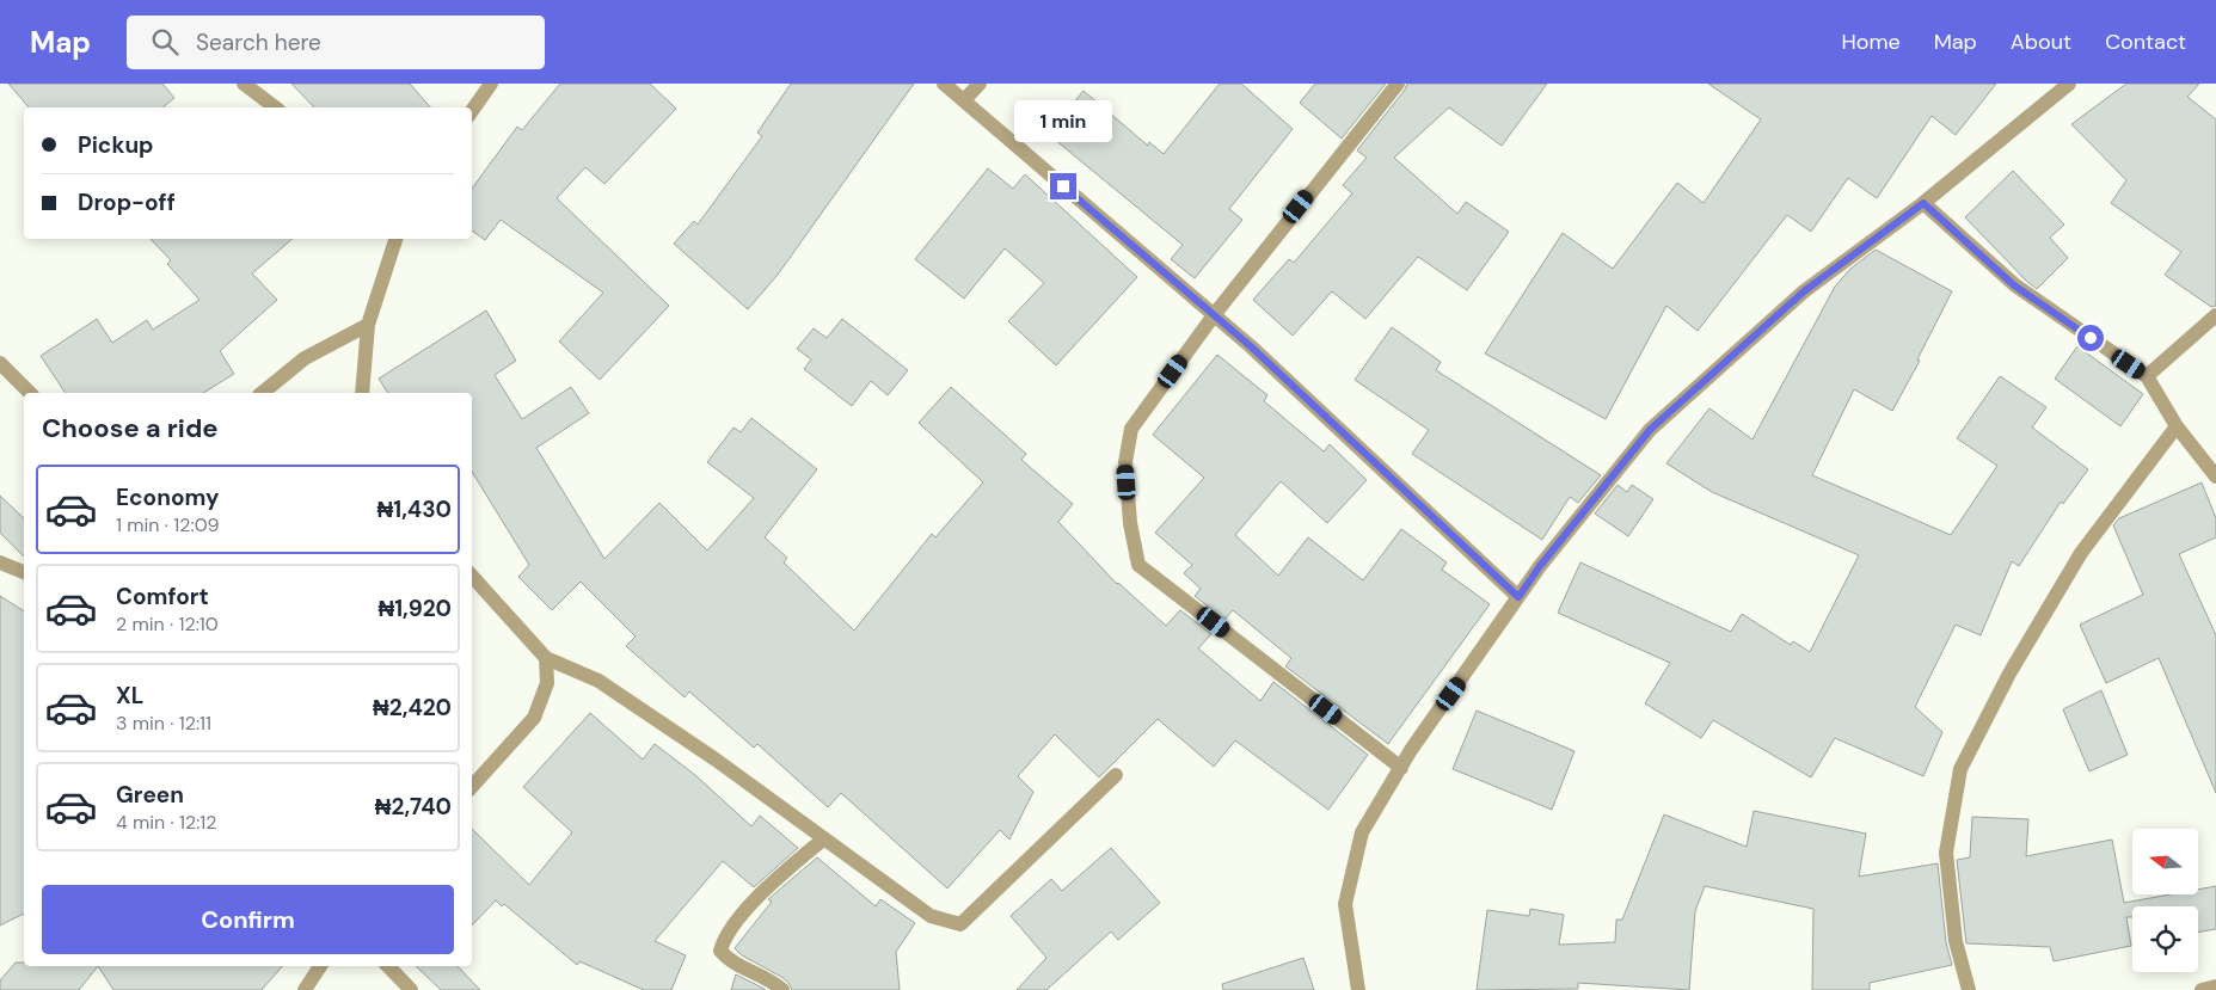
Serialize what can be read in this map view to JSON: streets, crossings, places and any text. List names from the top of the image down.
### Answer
{
  "north": "left",
  "page": {
    "header": "Map",
    "search": "Search here",
    "nav": [
      "Home",
      "Map",
      "About",
      "Contact"
    ],
    "bubble": "1 min",
    "banner": ["Pickup", "Drop-off"],
    "heading": "Choose a ride",
    "list": [
      {
        "name": "Economy",
        "note": "1 min · 12:09",
        "value": "₦1,430"
      },
      {
        "name": "Comfort",
        "note": "2 min · 12:10",
        "value": "₦1,920"
      },
      {
        "name": "XL",
        "note": "3 min · 12:11",
        "value": "₦2,420"
      },
      {
        "name": "Green",
        "note": "4 min · 12:12",
        "value": "₦2,740"
      }
    ],
    "buttons": "Confirm"
  }
}
